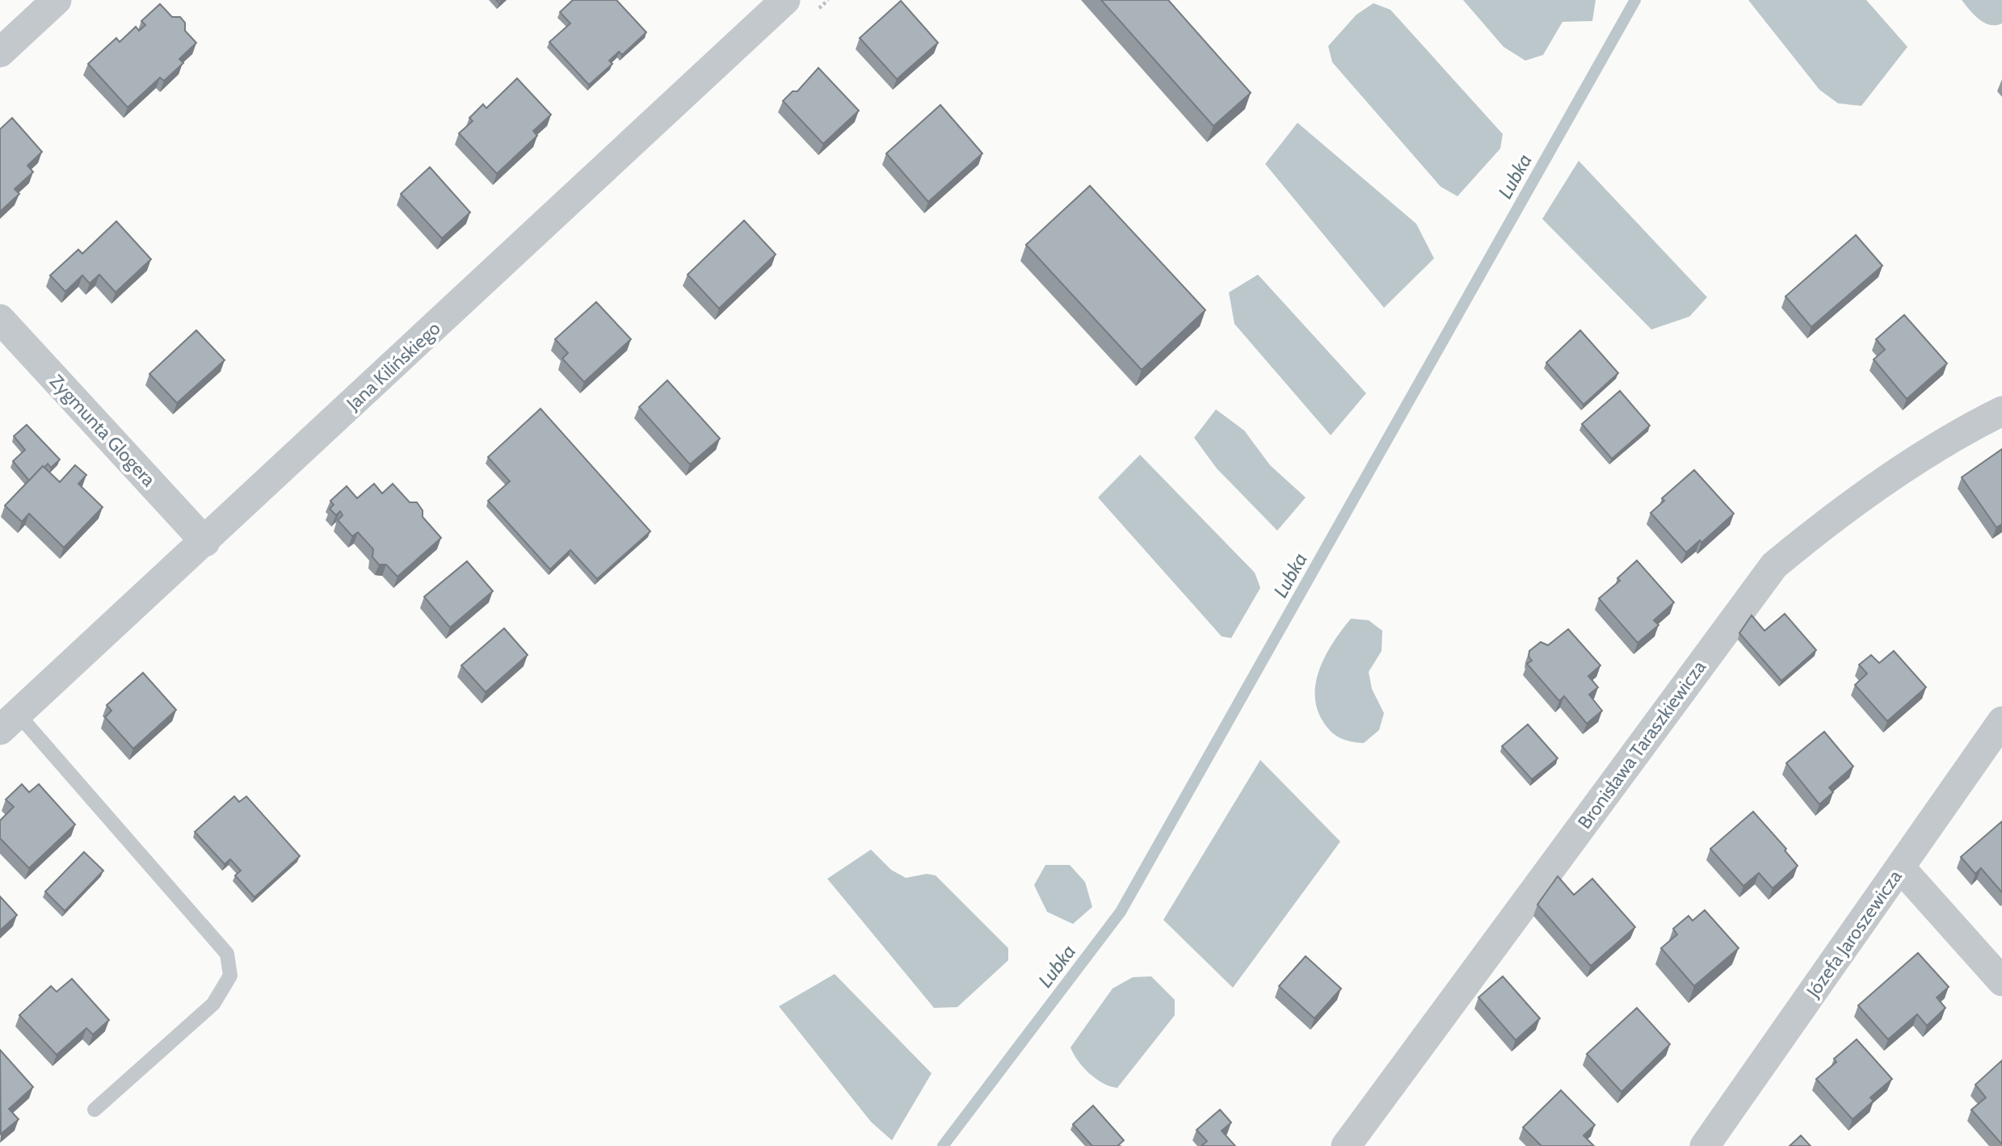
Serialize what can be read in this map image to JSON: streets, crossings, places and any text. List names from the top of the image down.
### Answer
{
  "streets": {
    "street": [
      "Jana Kilińskiego",
      "Zygmunta Glogera",
      "Bronisława Taraszkiewicza",
      "Józefa Jaroszewicza"
    ]
  },
  "crossings": [
    ["Jana Kilińskiego", "Zygmunta Glogera"]
  ],
  "water": ["Lubka"]
}
